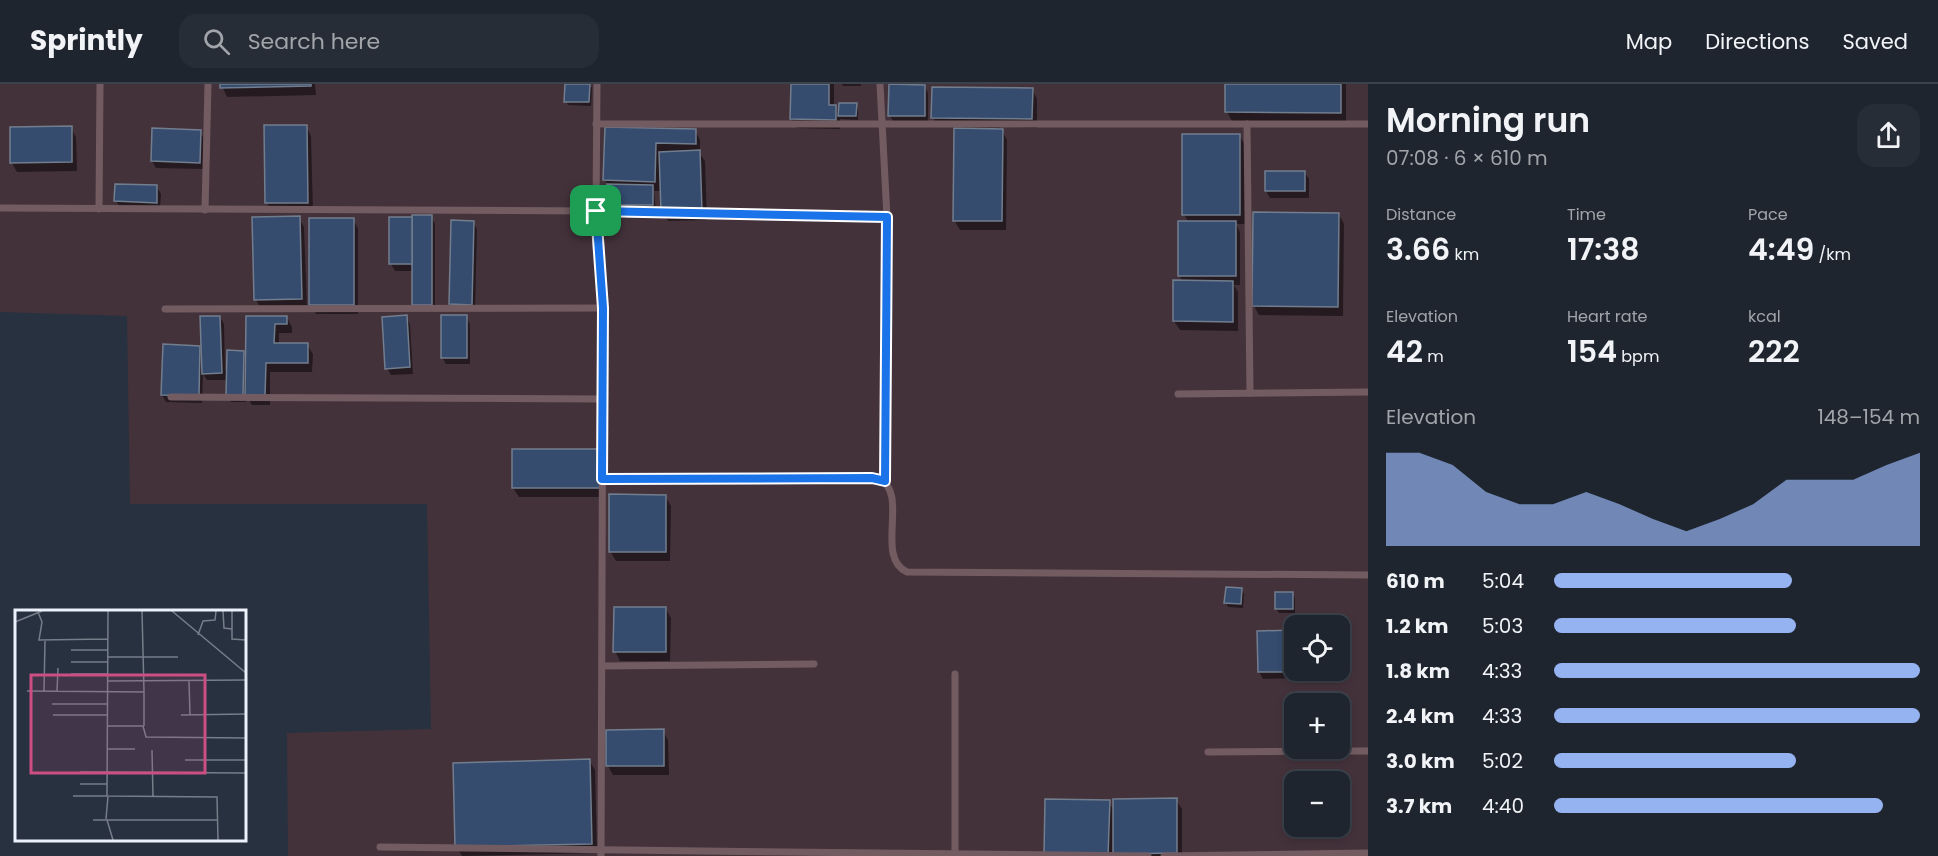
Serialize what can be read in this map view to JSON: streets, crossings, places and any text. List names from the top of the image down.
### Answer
{
  "page": {
    "header": "Sprintly",
    "search": "Search here",
    "nav": ["Map", "Directions", "Saved"],
    "heading": ["Morning run", "07:08 · 6 × 610 m"],
    "stats": [
      ["Distance", "3.66 km"],
      ["Time", "17:38"],
      ["Pace", "4:49 /km"],
      ["Elevation", "42 m"],
      ["Heart rate", "154 bpm"],
      ["kcal", "222"]
    ],
    "chart": ["Elevation", "148–154 m"],
    "list": [
      {
        "name": "610 m",
        "note": "5:04"
      },
      {
        "name": "1.2 km",
        "note": "5:03"
      },
      {
        "name": "1.8 km",
        "note": "4:33"
      },
      {
        "name": "2.4 km",
        "note": "4:33"
      },
      {
        "name": "3.0 km",
        "note": "5:02"
      },
      {
        "name": "3.7 km",
        "note": "4:40"
      }
    ],
    "map_buttons": ["+", "−"]
  }
}
